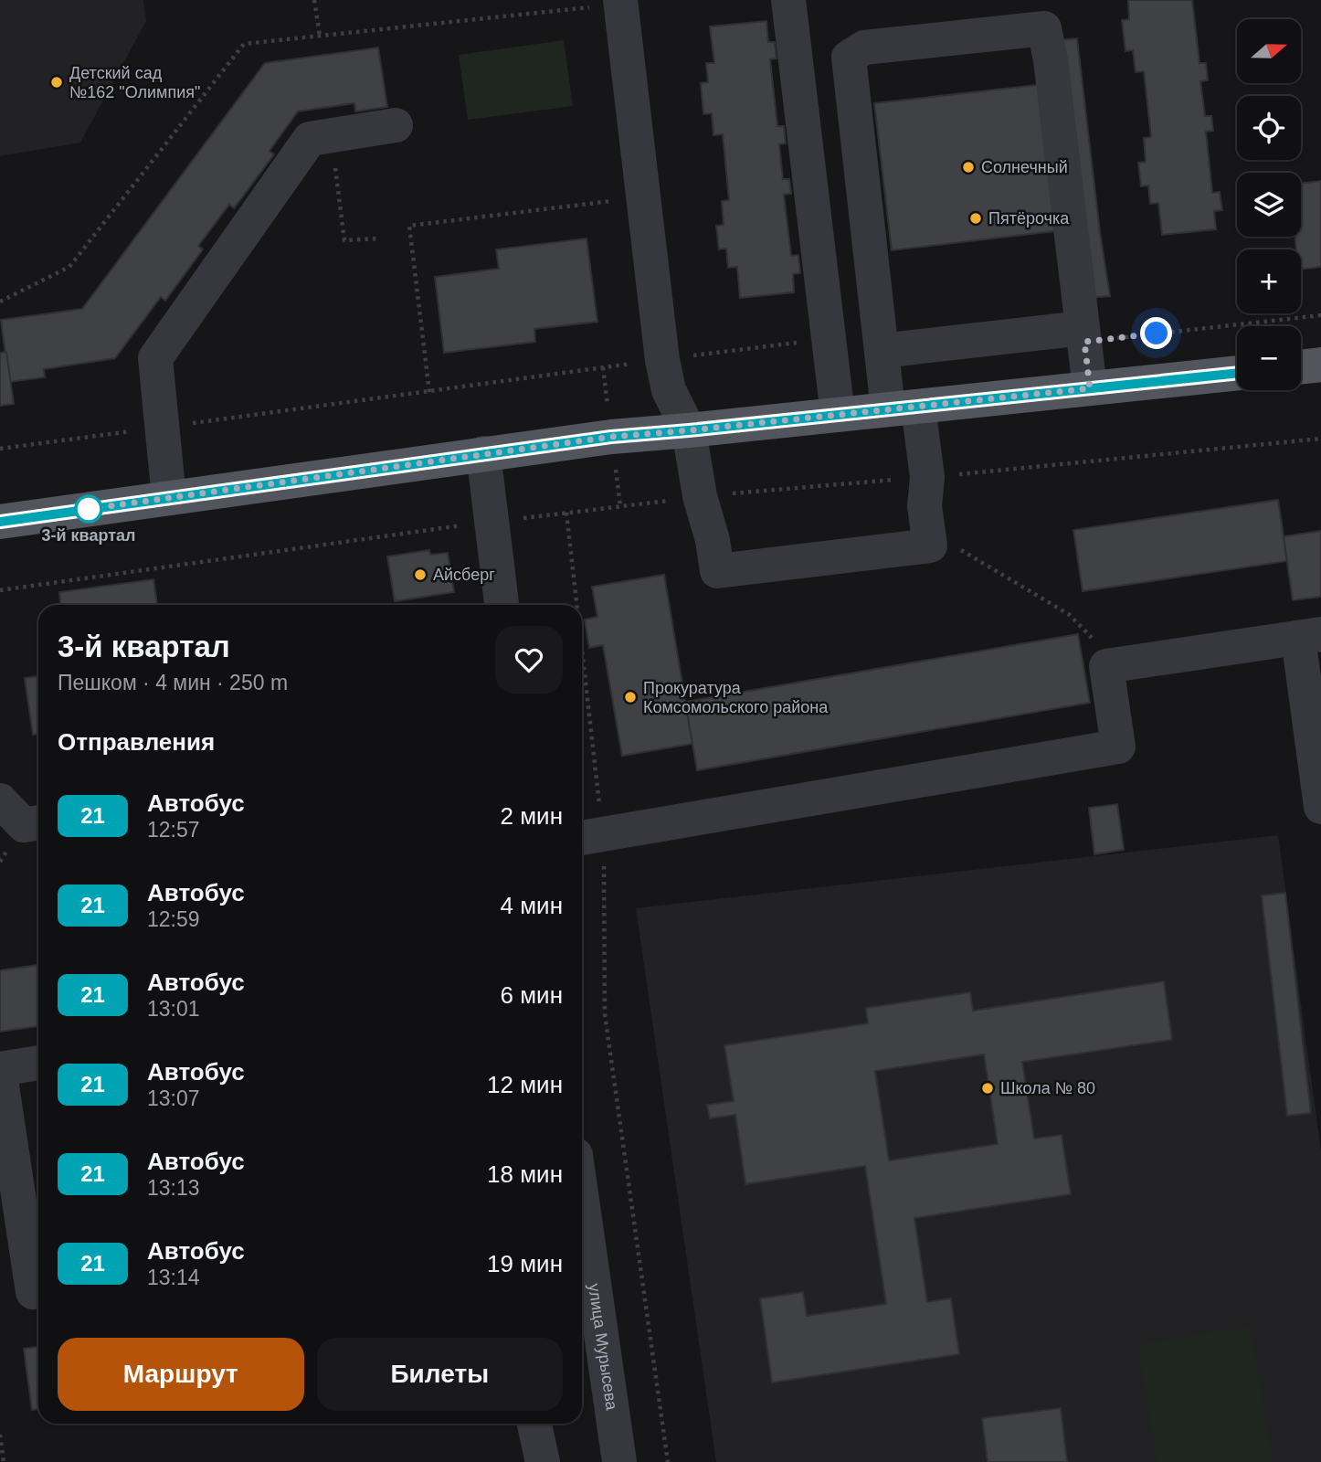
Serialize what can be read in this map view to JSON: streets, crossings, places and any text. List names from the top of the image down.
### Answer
{
  "streets": {
    "street": ["улица Мурысева"]
  },
  "places": [
    "Детский сад №162 \"Олимпия\"",
    "Солнечный",
    "Пятёрочка",
    "3-й квартал",
    "Айсберг",
    "Прокуратура Комсомольского района",
    "Школа № 80"
  ],
  "lines": ["bus line 21"],
  "north": "right",
  "page": {
    "map_buttons": ["+", "−"],
    "heading": [
      ["3-й квартал", "Пешком · 4 мин · 250 m"],
      "Отправления"
    ],
    "list": [
      {
        "mark": "21",
        "name": "Автобус",
        "note": "12:57",
        "value": "2 мин"
      },
      {
        "mark": "21",
        "name": "Автобус",
        "note": "12:59",
        "value": "4 мин"
      },
      {
        "mark": "21",
        "name": "Автобус",
        "note": "13:01",
        "value": "6 мин"
      },
      {
        "mark": "21",
        "name": "Автобус",
        "note": "13:07",
        "value": "12 мин"
      },
      {
        "mark": "21",
        "name": "Автобус",
        "note": "13:13",
        "value": "18 мин"
      },
      {
        "mark": "21",
        "name": "Автобус",
        "note": "13:14",
        "value": "19 мин"
      }
    ],
    "buttons": ["Маршрут", "Билеты"]
  }
}
